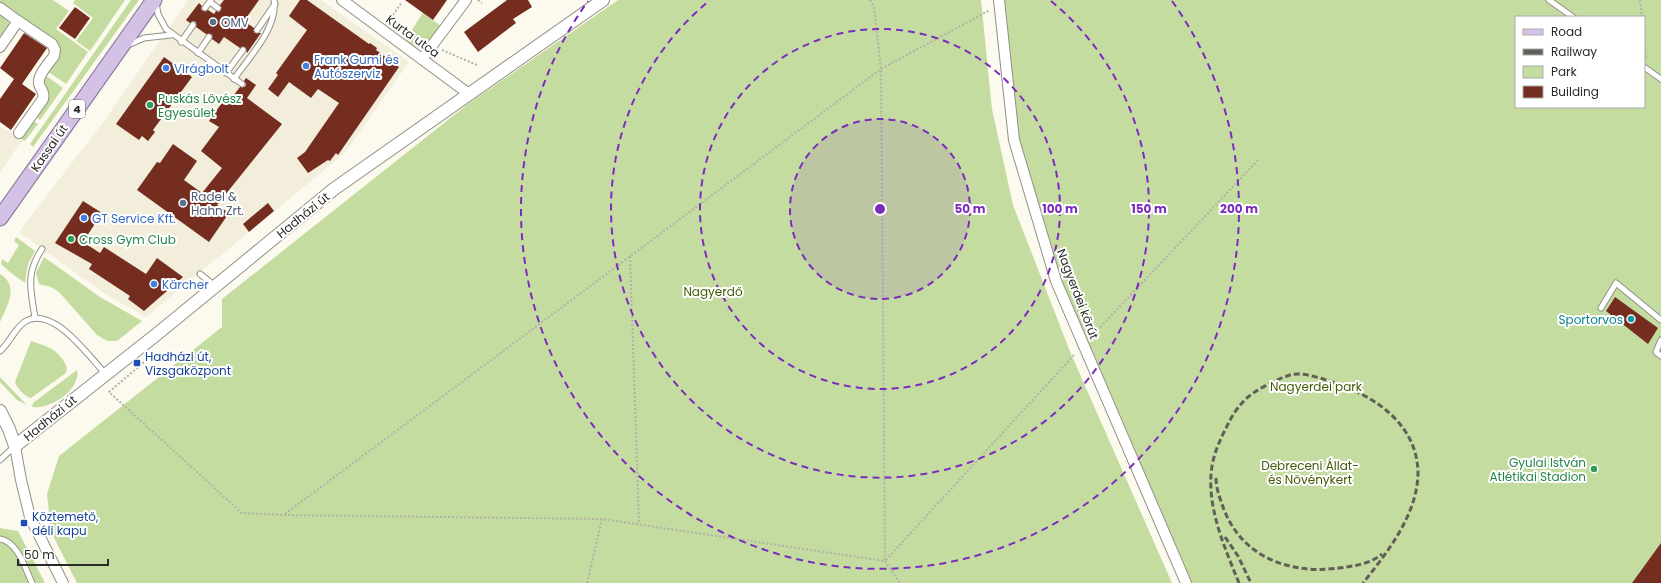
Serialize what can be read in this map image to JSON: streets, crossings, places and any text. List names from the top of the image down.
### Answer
{
  "streets": {
    "main road": ["4", "Kassai út"],
    "street": ["Kurta utca", "Hadházi út", "Nagyerdei körút"]
  },
  "crossings": [
    ["Kurta utca", "Hadházi út"]
  ],
  "parks": ["Nagyerdő", "Nagyerdei park", "Debreceni Állat- és Növénykert"],
  "places": {
    "other": [
      "OMV",
      "Frank Gumi és Autószerviz",
      "Virágbolt",
      "Puskás Lövész Egyesület",
      "Radel & Hahn Zrt.",
      "GT Service Kft.",
      "Cross Gym Club",
      "Kärcher",
      "Sportorvos",
      "Gyulai István Atlétikai Stadion"
    ],
    "transit": ["Hadházi út, Vizsgaközpont", "Köztemető, déli kapu"]
  },
  "legend": [
    "Road",
    "Railway",
    "Park",
    "Building"
  ],
  "scale_bar": "50 m",
  "rings": [
    "50 m",
    "100 m",
    "150 m",
    "200 m"
  ]
}
